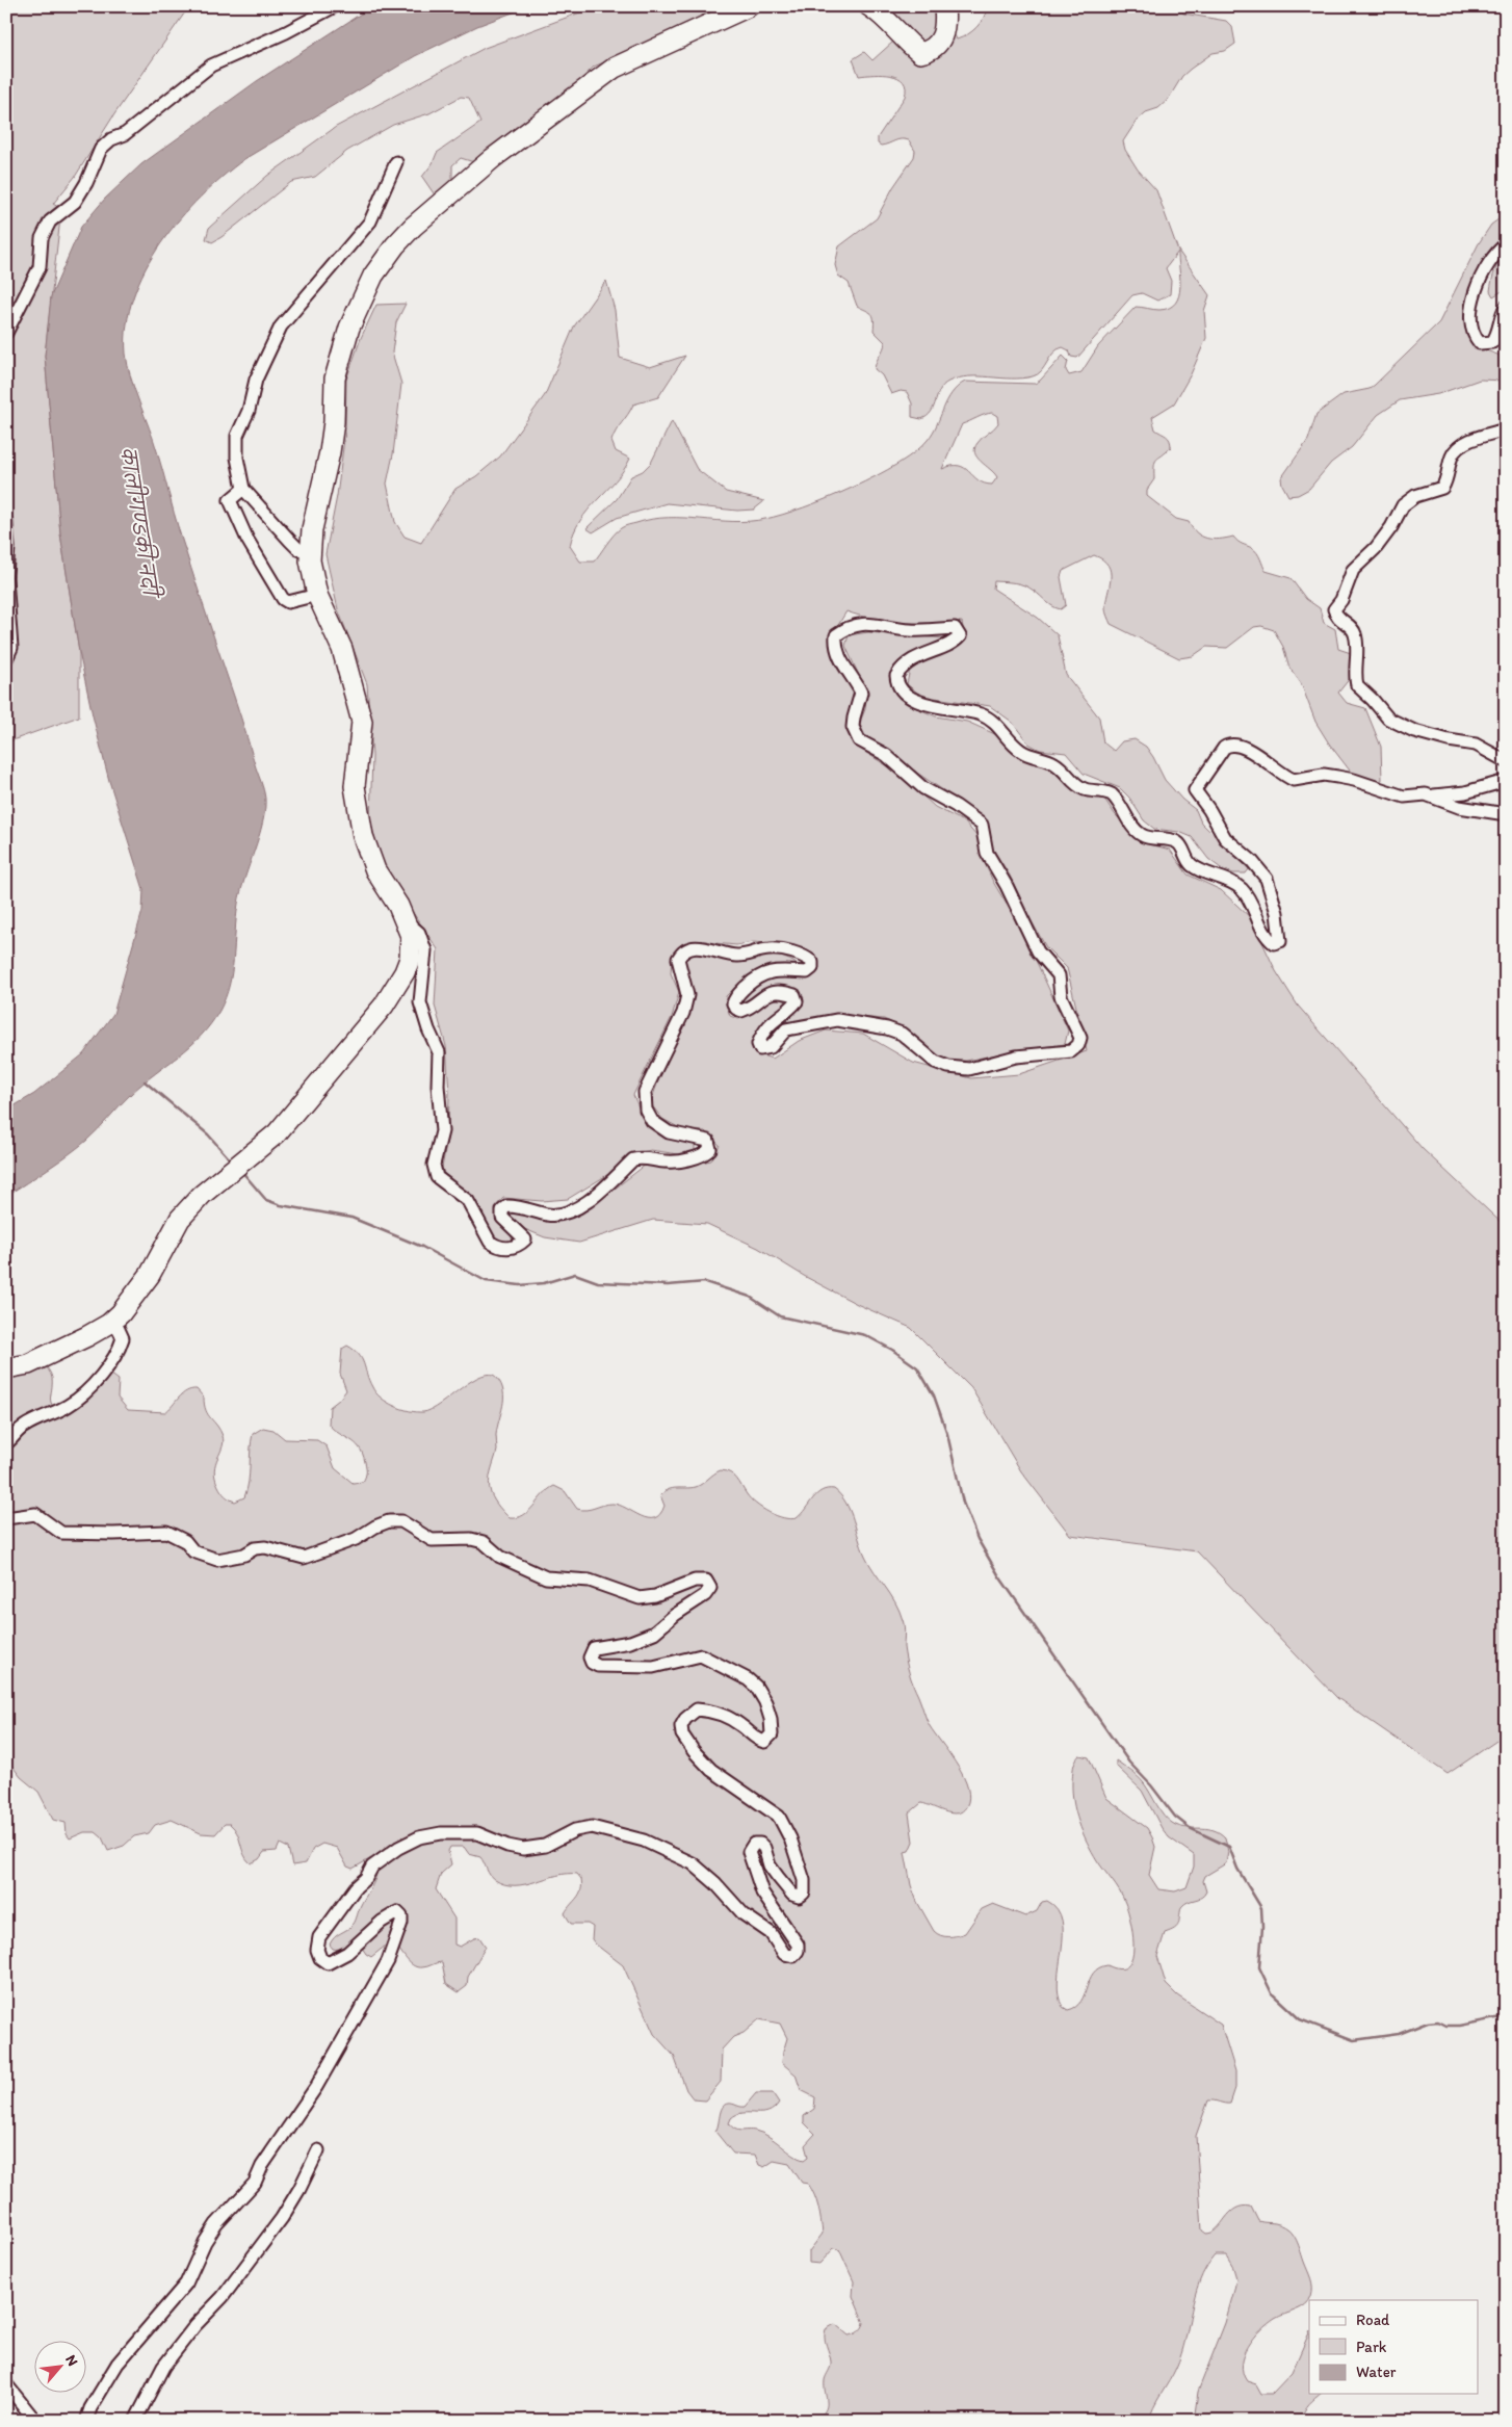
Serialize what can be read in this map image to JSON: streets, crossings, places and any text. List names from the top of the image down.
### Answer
{
  "water": ["कालीगण्डकी नदी"],
  "legend": ["Road", "Park", "Water"],
  "north": "top right"
}
